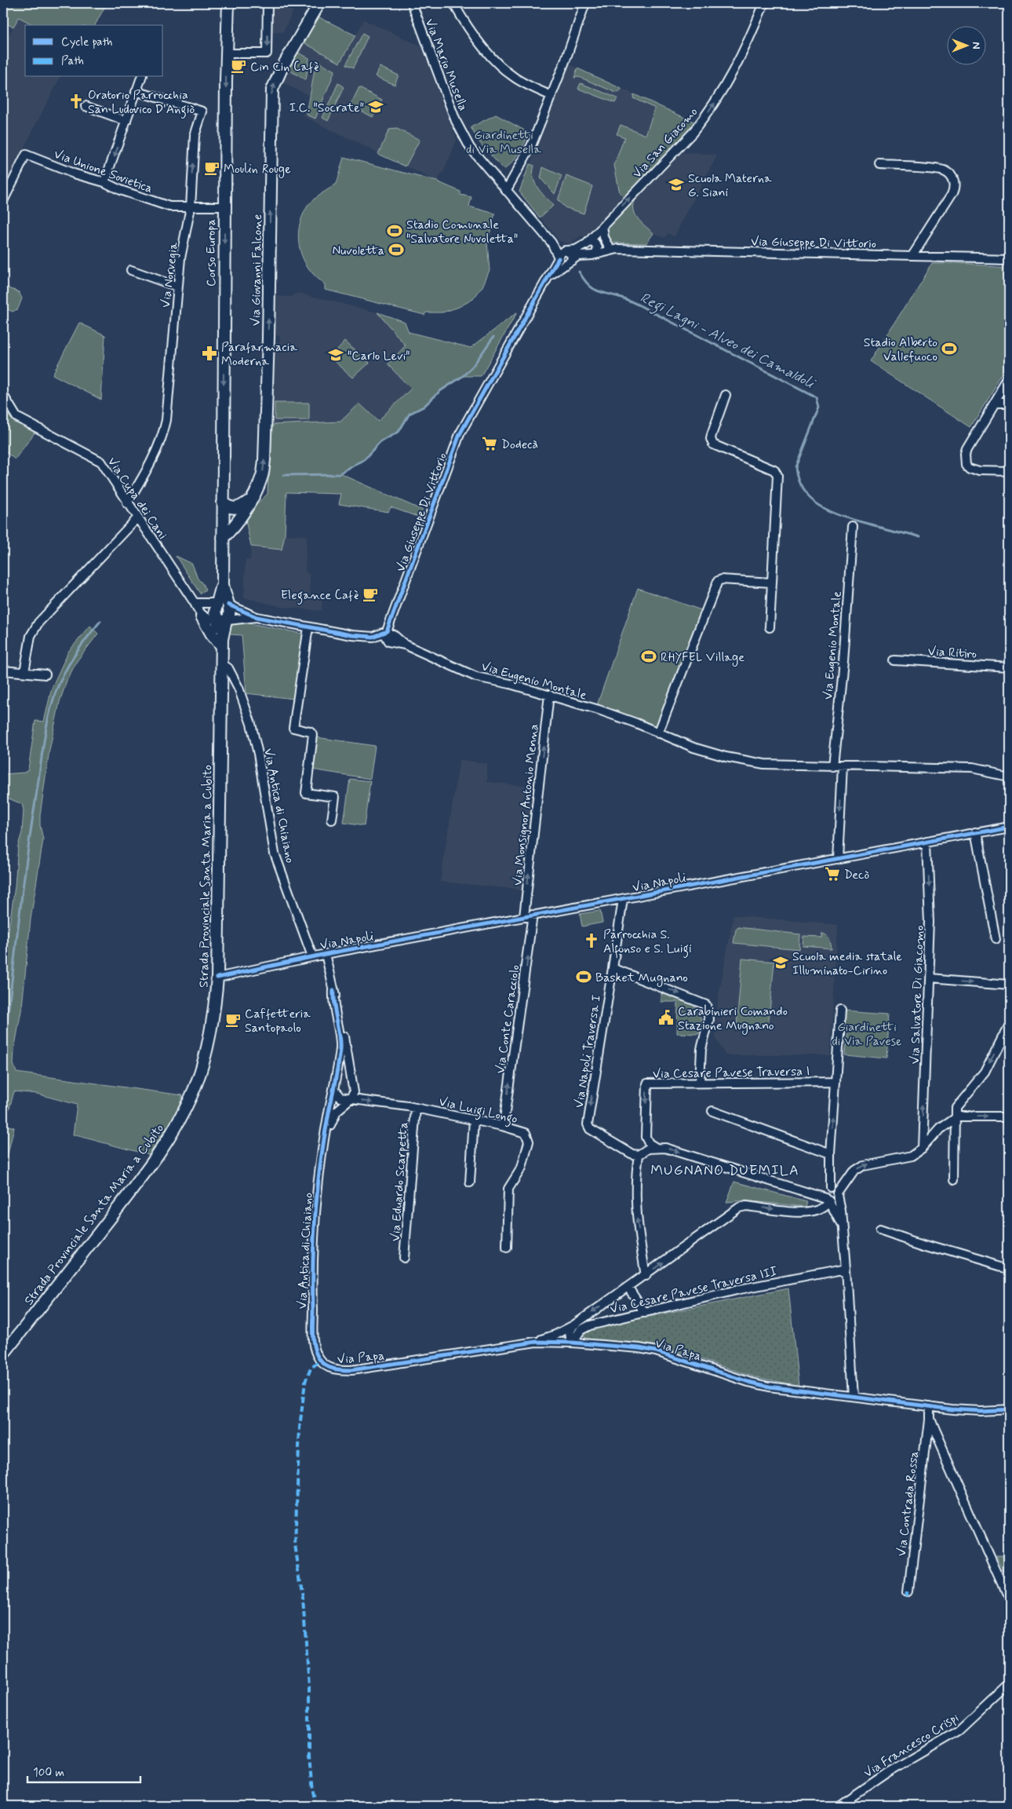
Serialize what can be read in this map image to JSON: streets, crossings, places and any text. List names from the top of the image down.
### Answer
{
  "streets": {
    "main road": ["Corso Europa", "Via Giovanni Falcone", "Strada Provinciale Santa Maria a Cubito"],
    "street": [
      "Via Mario Musella",
      "Via San Giacomo",
      "Via Unione Sovietica",
      "Via Giuseppe Di Vittorio",
      "Via Norvegia",
      "Via Cupa dei Cani",
      "Via Eugenio Montale",
      "Via Ritiro",
      "Via Monsignor Antonio Menna",
      "Via Antica di Chiaiano",
      "Via Napoli",
      "Via Salvatore Di Giacomo",
      "Via Conte Caracciolo",
      "Via Napoli Traversa I",
      "Via Cesare Pavese Traversa I",
      "Via Luigi Longo",
      "Via Eduardo Scarpetta",
      "Via Cesare Pavese Traversa III",
      "Via Papa",
      "Via Contrada Rossa",
      "Via Francesco Crispi"
    ]
  },
  "crossings": [
    ["Via Mario Musella", "Via Giuseppe Di Vittorio"],
    ["Via Unione Sovietica", "Corso Europa"],
    ["Via Unione Sovietica", "Via Norvegia"],
    ["Via Giuseppe Di Vittorio", "Via Eugenio Montale"],
    ["Corso Europa", "Via Giovanni Falcone"],
    ["Via Norvegia", "Via Cupa dei Cani"],
    ["Via Eugenio Montale", "Via Monsignor Antonio Menna"],
    ["Via Monsignor Antonio Menna", "Via Napoli"],
    ["Via Antica di Chiaiano", "Strada Provinciale Santa Maria a Cubito"],
    ["Via Antica di Chiaiano", "Via Napoli"],
    ["Via Antica di Chiaiano", "Via Luigi Longo"],
    ["Via Antica di Chiaiano", "Via Papa"],
    ["Strada Provinciale Santa Maria a Cubito", "Via Napoli"],
    ["Via Napoli", "Via Salvatore Di Giacomo"],
    ["Via Napoli", "Via Conte Caracciolo"],
    ["Via Napoli", "Via Napoli Traversa I"],
    ["Via Conte Caracciolo", "Via Luigi Longo"],
    ["Via Luigi Longo", "Via Eduardo Scarpetta"],
    ["Via Cesare Pavese Traversa III", "Via Papa"],
    ["Via Papa", "Via Contrada Rossa"]
  ],
  "one_way": [
    "Via San Giacomo",
    "Corso Europa",
    "Via Giovanni Falcone",
    "Via Monsignor Antonio Menna",
    "Via Conte Caracciolo",
    "Via Napoli Traversa I"
  ],
  "districts": ["MUGNANO DUEMILA"],
  "water": ["Regi Lagni - Alveo dei Camaldoli"],
  "parks": ["Giardinetti di Via Musella", "Giardinetti di Via Pavese"],
  "places": {
    "cafe": [
      "Cin Cin Cafè",
      "Moulin Rouge",
      "Elegance Cafè",
      "Caffetteria Santopaolo"
    ],
    "church": ["Oratorio Parrocchia San Ludovico D'Angiò", "Parrocchia S. Alfonso e S. Luigi"],
    "school or university": [
      "I.C. \"Socrate\"",
      "Scuola Materna G. Siani",
      "\"Carlo Levi\"",
      "Scuola media statale Illuminato-Cirino"
    ],
    "sports": [
      "Stadio Comunale \"Salvatore Nuvoletta\"",
      "Nuvoletta",
      "Stadio Alberto Vallefuoco",
      "RHYFEL Village",
      "Basket Mugnano"
    ],
    "pharmacy": ["Parafarmacia Moderna"],
    "supermarket": ["Dodecà", "Decò"],
    "public building": ["Carabinieri Comando Stazione Mugnano"]
  },
  "legend": ["Cycle path", "Path"],
  "scale_bar": "100 m",
  "north": "right"
}
